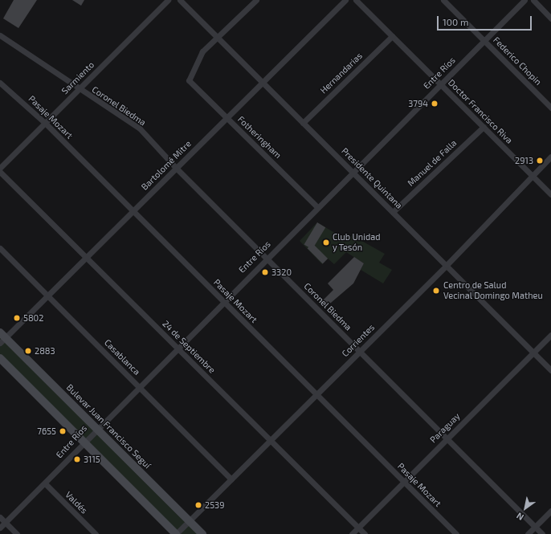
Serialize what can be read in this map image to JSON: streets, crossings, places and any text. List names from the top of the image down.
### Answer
{
  "streets": {
    "main road": ["Bulevar Juan Francisco Seguí"],
    "street": [
      "Federico Chopin",
      "Hernandarias",
      "Entre Ríos",
      "Sarmiento",
      "Coronel Biedma",
      "Doctor Francisco Riva",
      "Pasaje Mozart",
      "Fotheringham",
      "Manuel de Falla",
      "Bartolomé Mitre",
      "Presidente Quintana",
      "Corrientes",
      "24 de Septiembre",
      "Casablanca",
      "Paraguay",
      "Valdés"
    ]
  },
  "crossings": [
    ["Federico Chopin", "Entre Ríos"],
    ["Hernandarias", "Doctor Francisco Riva"],
    ["Hernandarias", "Presidente Quintana"],
    ["Entre Ríos", "Coronel Biedma"],
    ["Entre Ríos", "Doctor Francisco Riva"],
    ["Entre Ríos", "Pasaje Mozart"],
    ["Entre Ríos", "Fotheringham"],
    ["Entre Ríos", "Presidente Quintana"],
    ["Entre Ríos", "24 de Septiembre"],
    ["Entre Ríos", "Casablanca"],
    ["Entre Ríos", "Bulevar Juan Francisco Seguí"],
    ["Entre Ríos", "Valdés"],
    ["Sarmiento", "Coronel Biedma"],
    ["Sarmiento", "Pasaje Mozart"],
    ["Coronel Biedma", "Bartolomé Mitre"],
    ["Coronel Biedma", "Corrientes"],
    ["Coronel Biedma", "Paraguay"],
    ["Doctor Francisco Riva", "Manuel de Falla"],
    ["Doctor Francisco Riva", "Corrientes"],
    ["Pasaje Mozart", "Bartolomé Mitre"],
    ["Pasaje Mozart", "Corrientes"],
    ["Pasaje Mozart", "Paraguay"],
    ["Fotheringham", "Bartolomé Mitre"],
    ["Fotheringham", "Presidente Quintana"],
    ["Manuel de Falla", "Presidente Quintana"],
    ["Bartolomé Mitre", "Presidente Quintana"],
    ["Bartolomé Mitre", "24 de Septiembre"],
    ["Bartolomé Mitre", "Casablanca"],
    ["Bartolomé Mitre", "Bulevar Juan Francisco Seguí"],
    ["Presidente Quintana", "Corrientes"],
    ["Presidente Quintana", "Paraguay"],
    ["Corrientes", "24 de Septiembre"],
    ["Corrientes", "Casablanca"],
    ["Corrientes", "Bulevar Juan Francisco Seguí"],
    ["24 de Septiembre", "Paraguay"]
  ],
  "places": [
    "3794",
    "2913",
    "Club Unidad y Tesón",
    "3320",
    "Centro de Salud Vecinal Domingo Matheu",
    "5802",
    "2883",
    "7655",
    "3115",
    "2539"
  ],
  "scale_bar": "100 m",
  "north": "bottom left"
}
